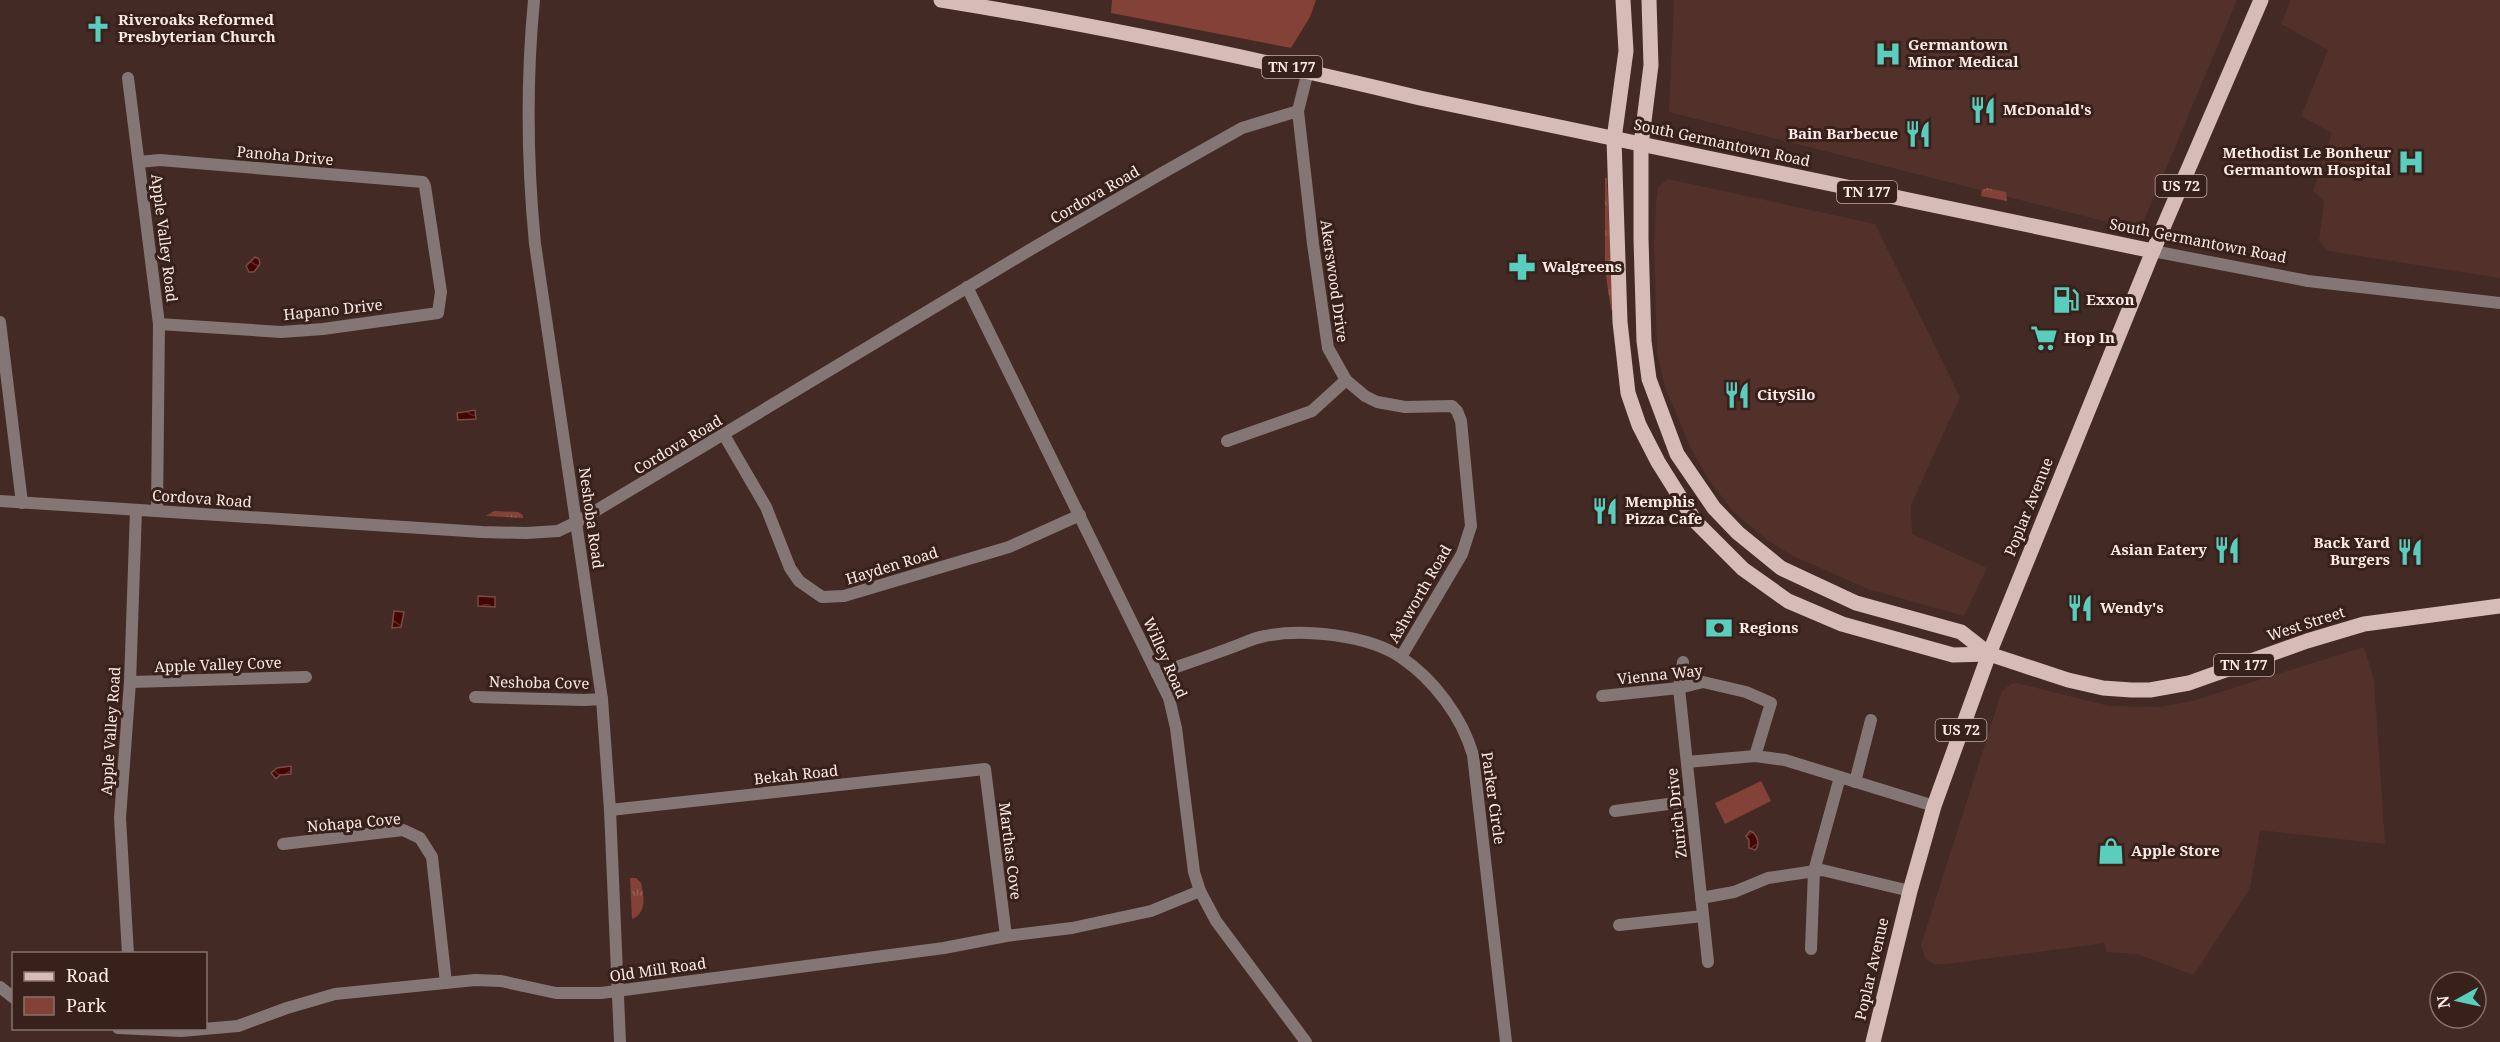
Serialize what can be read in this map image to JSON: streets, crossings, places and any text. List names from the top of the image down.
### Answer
{
  "streets": {
    "main road": [
      "TN 177",
      "South Germantown Road",
      "US 72",
      "Poplar Avenue",
      "West Street"
    ],
    "street": [
      "Panoha Drive",
      "Cordova Road",
      "Apple Valley Road",
      "Akerswood Drive",
      "Hapano Drive",
      "Neshoba Road",
      "Hayden Road",
      "Ashworth Road",
      "Willey Road",
      "Apple Valley Cove",
      "Vienna Way",
      "Neshoba Cove",
      "Bekah Road",
      "Parker Circle",
      "Zurich Drive",
      "Nohapa Cove",
      "Marthas Cove",
      "Old Mill Road"
    ]
  },
  "crossings": [
    ["South Germantown Road", "Akerswood Drive"],
    ["South Germantown Road", "Poplar Avenue"],
    ["Panoha Drive", "Apple Valley Road"],
    ["Panoha Drive", "Hapano Drive"],
    ["Cordova Road", "Apple Valley Road"],
    ["Cordova Road", "Akerswood Drive"],
    ["Cordova Road", "Neshoba Road"],
    ["Cordova Road", "Hayden Road"],
    ["Cordova Road", "Willey Road"],
    ["Apple Valley Road", "Hapano Drive"],
    ["Apple Valley Road", "Apple Valley Cove"],
    ["Akerswood Drive", "Ashworth Road"],
    ["Poplar Avenue", "West Street"],
    ["Neshoba Road", "Neshoba Cove"],
    ["Neshoba Road", "Bekah Road"],
    ["Neshoba Road", "Old Mill Road"],
    ["Hayden Road", "Willey Road"],
    ["Ashworth Road", "Parker Circle"],
    ["Willey Road", "Parker Circle"],
    ["Willey Road", "Old Mill Road"],
    ["Vienna Way", "Zurich Drive"],
    ["Bekah Road", "Marthas Cove"],
    ["Nohapa Cove", "Old Mill Road"],
    ["Marthas Cove", "Old Mill Road"]
  ],
  "places": {
    "church": ["Riveroaks Reformed Presbyterian Church"],
    "hospital": ["Germantown Minor Medical", "Methodist Le Bonheur Germantown Hospital"],
    "restaurant": [
      "McDonald's",
      "Bain Barbecue",
      "CitySilo",
      "Memphis Pizza Cafe",
      "Asian Eatery",
      "Back Yard Burgers",
      "Wendy's"
    ],
    "pharmacy": ["Walgreens"],
    "fuel station": ["Exxon"],
    "supermarket": ["Hop In"],
    "bank": ["Regions"],
    "shop": ["Apple Store"]
  },
  "legend": ["Road", "Park"],
  "north": "left"
}
